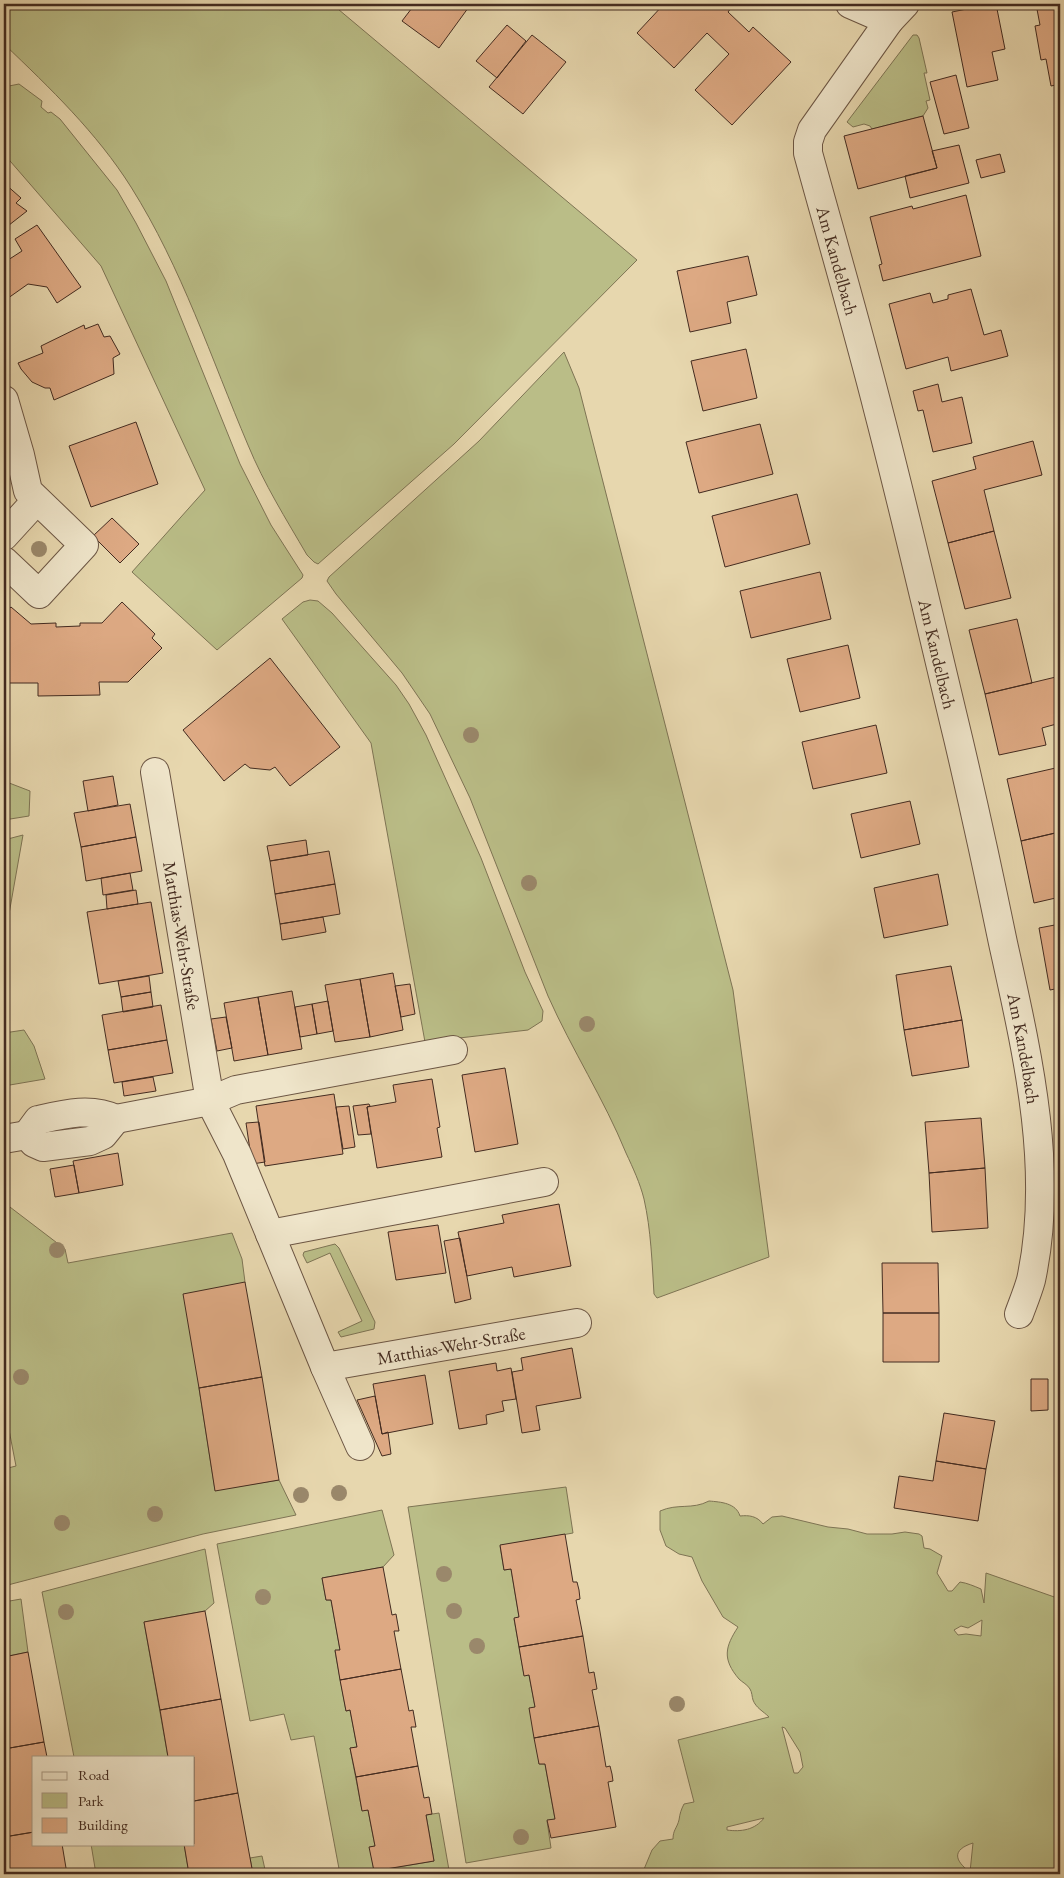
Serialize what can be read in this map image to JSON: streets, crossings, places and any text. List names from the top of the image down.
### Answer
{
  "streets": {
    "street": ["Am Kandelbach", "Matthias-Wehr-Straße"]
  },
  "legend": ["Road", "Park", "Building"]
}
